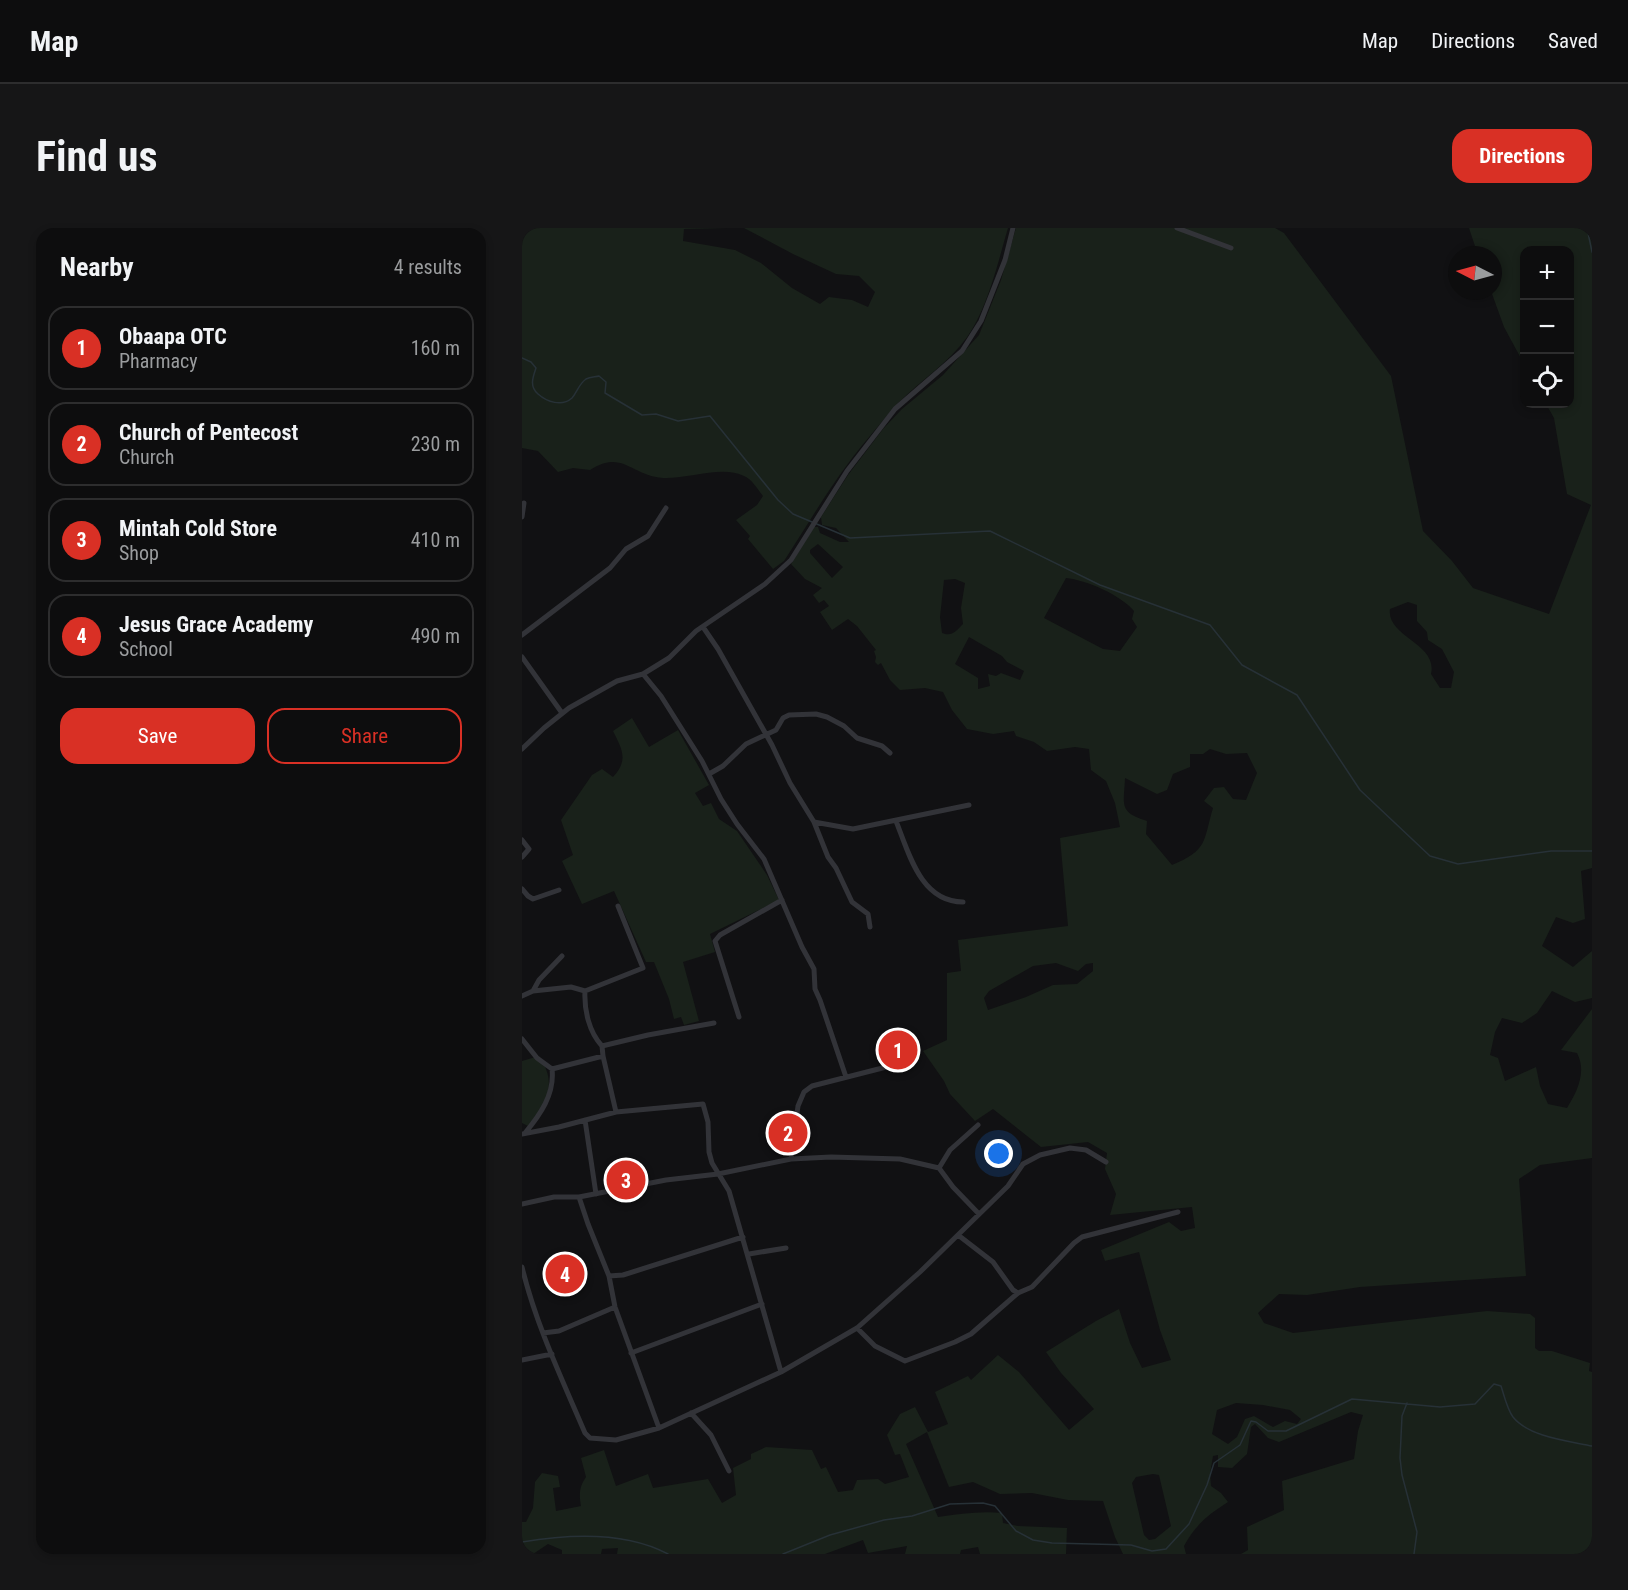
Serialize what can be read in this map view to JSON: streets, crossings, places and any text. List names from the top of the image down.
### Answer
{
  "north": "left",
  "page": {
    "header": "Map",
    "nav": ["Map", "Directions", "Saved"],
    "buttons": [
      "Directions",
      ["Save", "Share"]
    ],
    "title": "Find us",
    "heading": ["Nearby", "4 results"],
    "map_buttons": ["+", "−"],
    "list": [
      {
        "mark": "1",
        "name": "Obaapa OTC",
        "note": "Pharmacy",
        "value": "160 m"
      },
      {
        "mark": "2",
        "name": "Church of Pentecost",
        "note": "Church",
        "value": "230 m"
      },
      {
        "mark": "3",
        "name": "Mintah Cold Store",
        "note": "Shop",
        "value": "410 m"
      },
      {
        "mark": "4",
        "name": "Jesus Grace Academy",
        "note": "School",
        "value": "490 m"
      }
    ],
    "pins": [
      "1",
      "2",
      "3",
      "4"
    ]
  }
}
